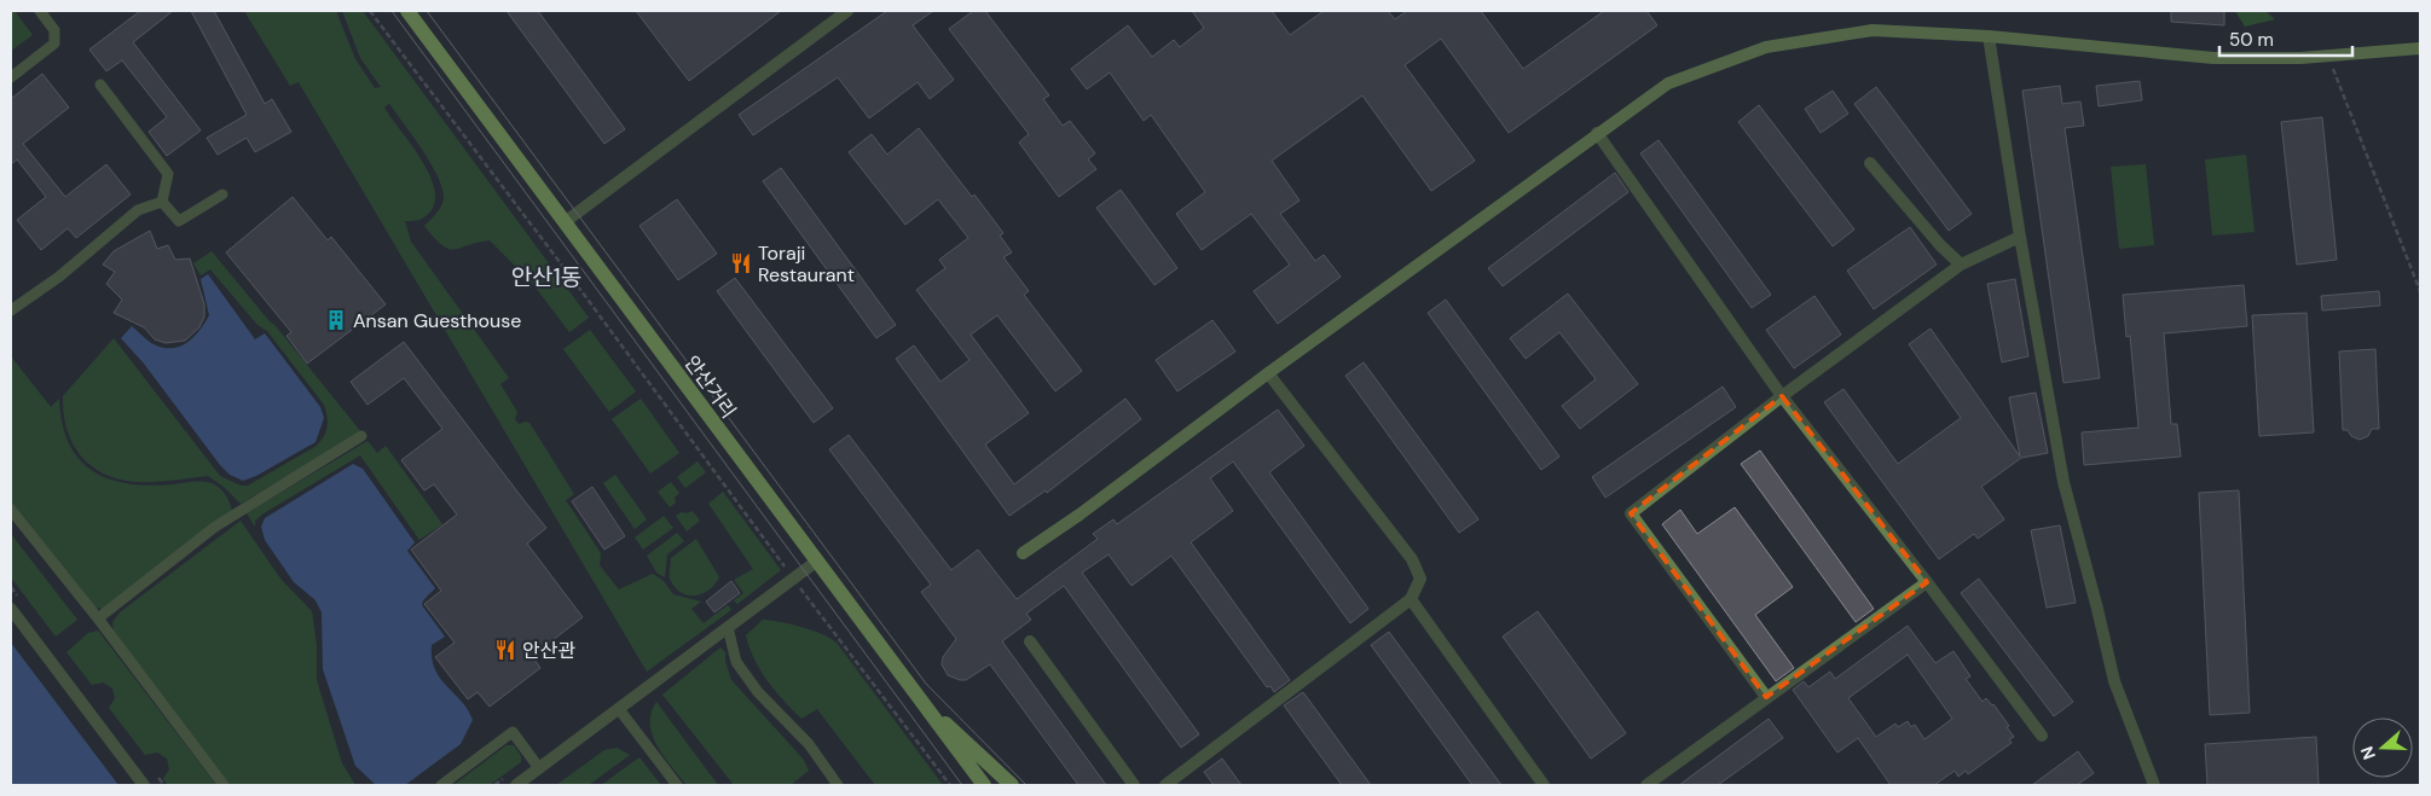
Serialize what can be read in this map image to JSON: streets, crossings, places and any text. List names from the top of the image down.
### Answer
{
  "streets": {
    "main road": ["안산거리"]
  },
  "districts": ["안산1동"],
  "places": {
    "restaurant": ["Toraji Restaurant", "안산관"],
    "building": ["Ansan Guesthouse"]
  },
  "scale_bar": "50 m",
  "north": "left"
}
